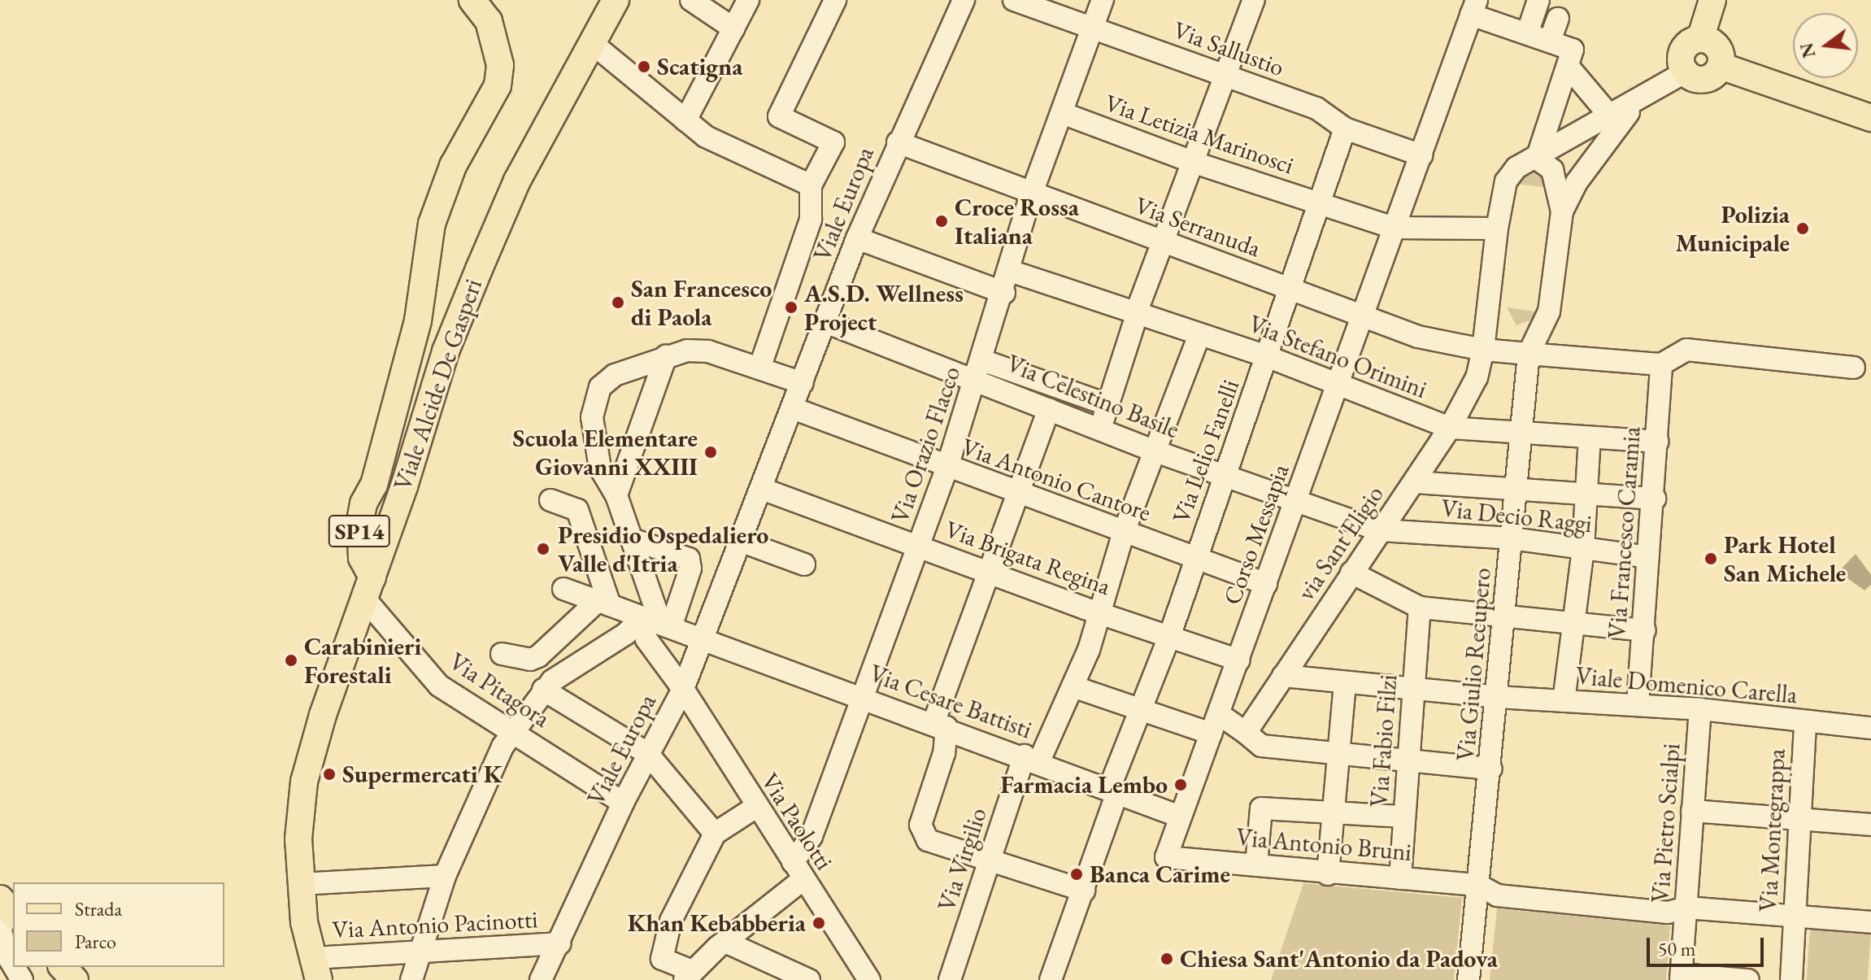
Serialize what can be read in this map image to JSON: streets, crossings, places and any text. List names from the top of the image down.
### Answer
{
  "streets": {
    "main road": ["Viale Alcide De Gasperi", "SP14"],
    "street": [
      "Via Sallustio",
      "Via Letizia Marinosci",
      "Viale Europa",
      "Via Serranuda",
      "Via Stefano Orimini",
      "Via Celestino Basile",
      "Via Orazio Flacco",
      "Via Lelio Fanelli",
      "Via Antonio Cantore",
      "Via Decio Raggi",
      "Via Francesco Caramia",
      "Corso Messapia",
      "via Sant'Eligio",
      "Via Brigata Regina",
      "Via Giulio Recupero",
      "Viale Domenico Carella",
      "Via Pitagora",
      "Via Cesare Battisti",
      "Via Fabio Filzi",
      "Via Paolotti",
      "Via Pietro Scialpi",
      "Via Montegrappa",
      "Via Antonio Bruni",
      "Via Virgilio",
      "Via Antonio Pacinotti"
    ]
  },
  "crossings": [
    ["Via Sallustio", "Via Orazio Flacco"],
    ["Via Sallustio", "Via Lelio Fanelli"],
    ["Via Sallustio", "Corso Messapia"],
    ["Via Letizia Marinosci", "Via Orazio Flacco"],
    ["Via Letizia Marinosci", "Via Lelio Fanelli"],
    ["Viale Europa", "Via Serranuda"],
    ["Viale Europa", "Via Celestino Basile"],
    ["Viale Europa", "Via Antonio Cantore"],
    ["Viale Europa", "Via Brigata Regina"],
    ["Viale Europa", "Via Pitagora"],
    ["Viale Europa", "Via Cesare Battisti"],
    ["Viale Europa", "Via Paolotti"],
    ["Viale Europa", "Via Antonio Pacinotti"],
    ["Via Serranuda", "Via Orazio Flacco"],
    ["Via Serranuda", "Via Lelio Fanelli"],
    ["Via Serranuda", "Via Francesco Caramia"],
    ["Via Serranuda", "Corso Messapia"],
    ["Via Serranuda", "via Sant'Eligio"],
    ["Via Serranuda", "Via Giulio Recupero"],
    ["Via Stefano Orimini", "Via Orazio Flacco"],
    ["Via Stefano Orimini", "Via Lelio Fanelli"],
    ["Via Stefano Orimini", "Via Francesco Caramia"],
    ["Via Stefano Orimini", "Corso Messapia"],
    ["Via Stefano Orimini", "via Sant'Eligio"],
    ["Via Stefano Orimini", "Via Giulio Recupero"],
    ["Via Stefano Orimini", "Via Virgilio"],
    ["Viale Alcide De Gasperi", "SP14"],
    ["Viale Alcide De Gasperi", "Via Pitagora"],
    ["Viale Alcide De Gasperi", "Via Antonio Pacinotti"],
    ["Via Celestino Basile", "Via Orazio Flacco"],
    ["Via Celestino Basile", "Via Lelio Fanelli"],
    ["Via Celestino Basile", "Via Decio Raggi"],
    ["Via Celestino Basile", "Corso Messapia"],
    ["Via Celestino Basile", "via Sant'Eligio"],
    ["Via Celestino Basile", "Via Virgilio"],
    ["Via Orazio Flacco", "Via Antonio Cantore"],
    ["Via Orazio Flacco", "Via Brigata Regina"],
    ["Via Orazio Flacco", "Via Cesare Battisti"],
    ["Via Orazio Flacco", "Via Paolotti"],
    ["Via Lelio Fanelli", "Via Antonio Cantore"],
    ["Via Lelio Fanelli", "Via Brigata Regina"],
    ["Via Lelio Fanelli", "Via Cesare Battisti"],
    ["Via Antonio Cantore", "Corso Messapia"],
    ["Via Antonio Cantore", "Via Virgilio"],
    ["Via Decio Raggi", "Via Francesco Caramia"],
    ["Via Decio Raggi", "via Sant'Eligio"],
    ["Via Decio Raggi", "Via Giulio Recupero"],
    ["SP14", "Via Pitagora"],
    ["Via Francesco Caramia", "Viale Domenico Carella"],
    ["Corso Messapia", "Via Brigata Regina"],
    ["Corso Messapia", "Via Cesare Battisti"],
    ["Corso Messapia", "Via Antonio Bruni"],
    ["via Sant'Eligio", "Viale Domenico Carella"],
    ["Via Brigata Regina", "Via Virgilio"],
    ["Via Giulio Recupero", "Viale Domenico Carella"],
    ["Via Giulio Recupero", "Via Antonio Bruni"],
    ["Viale Domenico Carella", "Via Fabio Filzi"],
    ["Viale Domenico Carella", "Via Pietro Scialpi"],
    ["Viale Domenico Carella", "Via Montegrappa"],
    ["Via Cesare Battisti", "Via Paolotti"],
    ["Via Cesare Battisti", "Via Virgilio"],
    ["Via Fabio Filzi", "Via Antonio Bruni"],
    ["Via Pietro Scialpi", "Via Antonio Bruni"],
    ["Via Montegrappa", "Via Antonio Bruni"]
  ],
  "places": [
    "Scatigna",
    "Croce Rossa Italiana",
    "Polizia Municipale",
    "San Francesco di Paola",
    "A.S.D. Wellness Project",
    "Scuola Elementare Giovanni XXIII",
    "Presidio Ospedaliero Valle d'Itria",
    "Park Hotel San Michele",
    "Carabinieri Forestali",
    "Supermercati K",
    "Farmacia Lembo",
    "Banca Carime",
    "Khan Kebabberia",
    "Chiesa Sant'Antonio da Padova"
  ],
  "legend": ["Strada", "Parco"],
  "scale_bar": "50 m",
  "north": "left"
}
